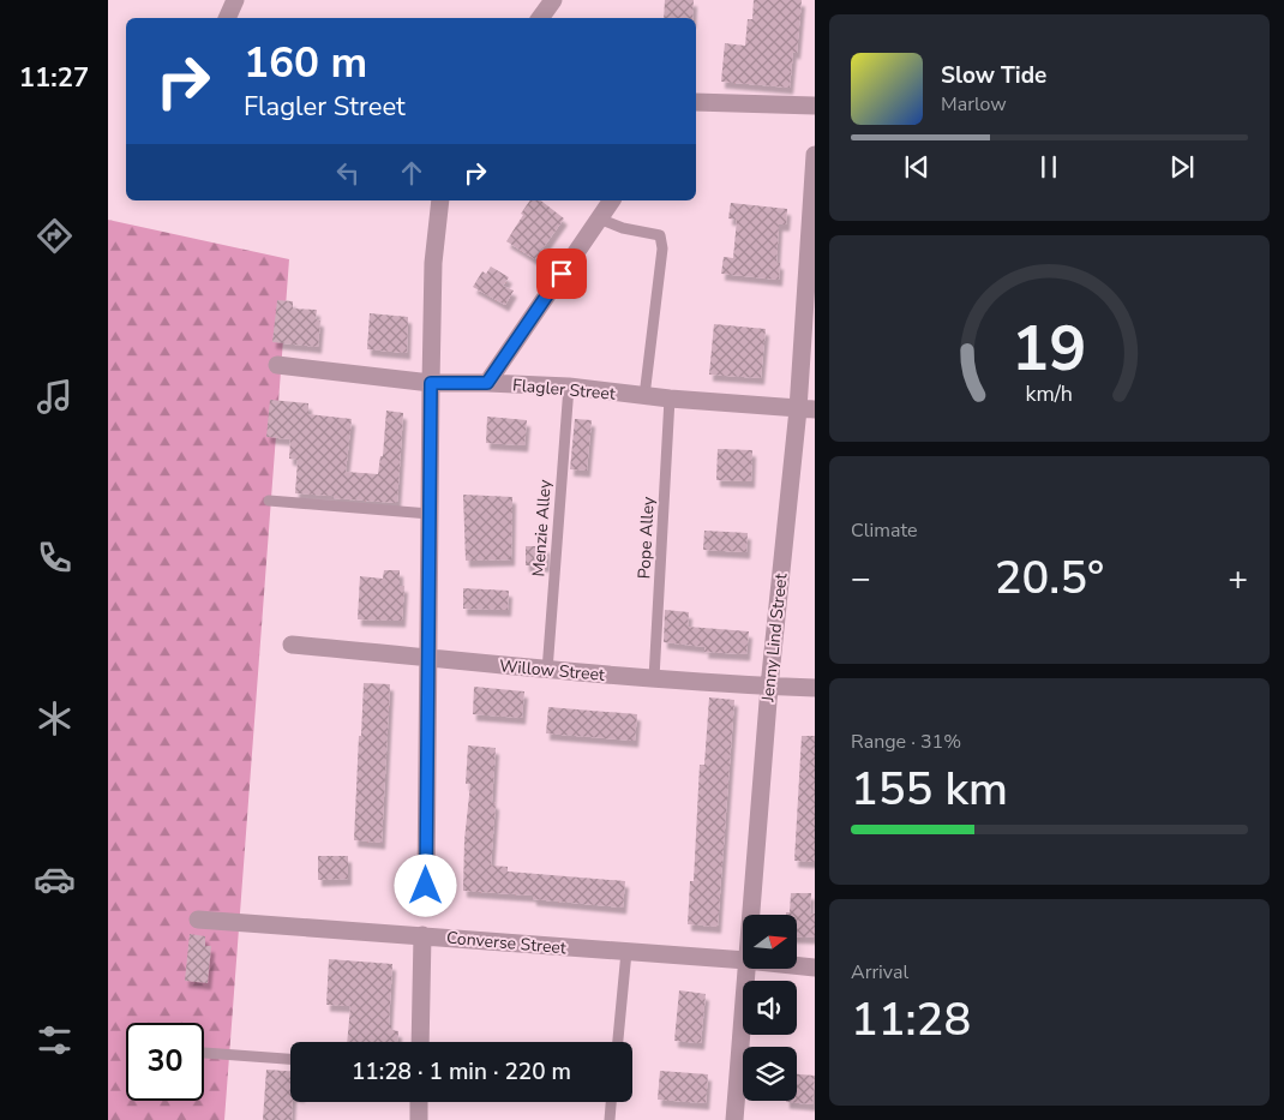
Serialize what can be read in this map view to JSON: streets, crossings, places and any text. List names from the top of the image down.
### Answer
{
  "streets": {
    "street": [
      "Flagler Street",
      "Jenny Lind Street",
      "Willow Street",
      "Converse Street"
    ],
    "lane": ["Menzie Alley", "Pope Alley"]
  },
  "crossings": [
    ["Flagler Street", "Menzie Alley"],
    ["Flagler Street", "Pope Alley"],
    ["Flagler Street", "Jenny Lind Street"],
    ["Menzie Alley", "Willow Street"],
    ["Pope Alley", "Willow Street"],
    ["Jenny Lind Street", "Willow Street"]
  ],
  "north": "right",
  "page": {
    "tabs": "11:27",
    "turn": ["160 m", "Flagler Street"],
    "song": ["Slow Tide", "Marlow"],
    "tile": [
      "Climate",
      ["Range · 31%", "155 km"],
      ["Arrival", "11:28"]
    ],
    "heat": ["−", "20.5°", "+"],
    "limit": "30",
    "trip": "11:28 · 1 min · 220 m",
    "gauge": ["19", "km/h"]
  }
}
